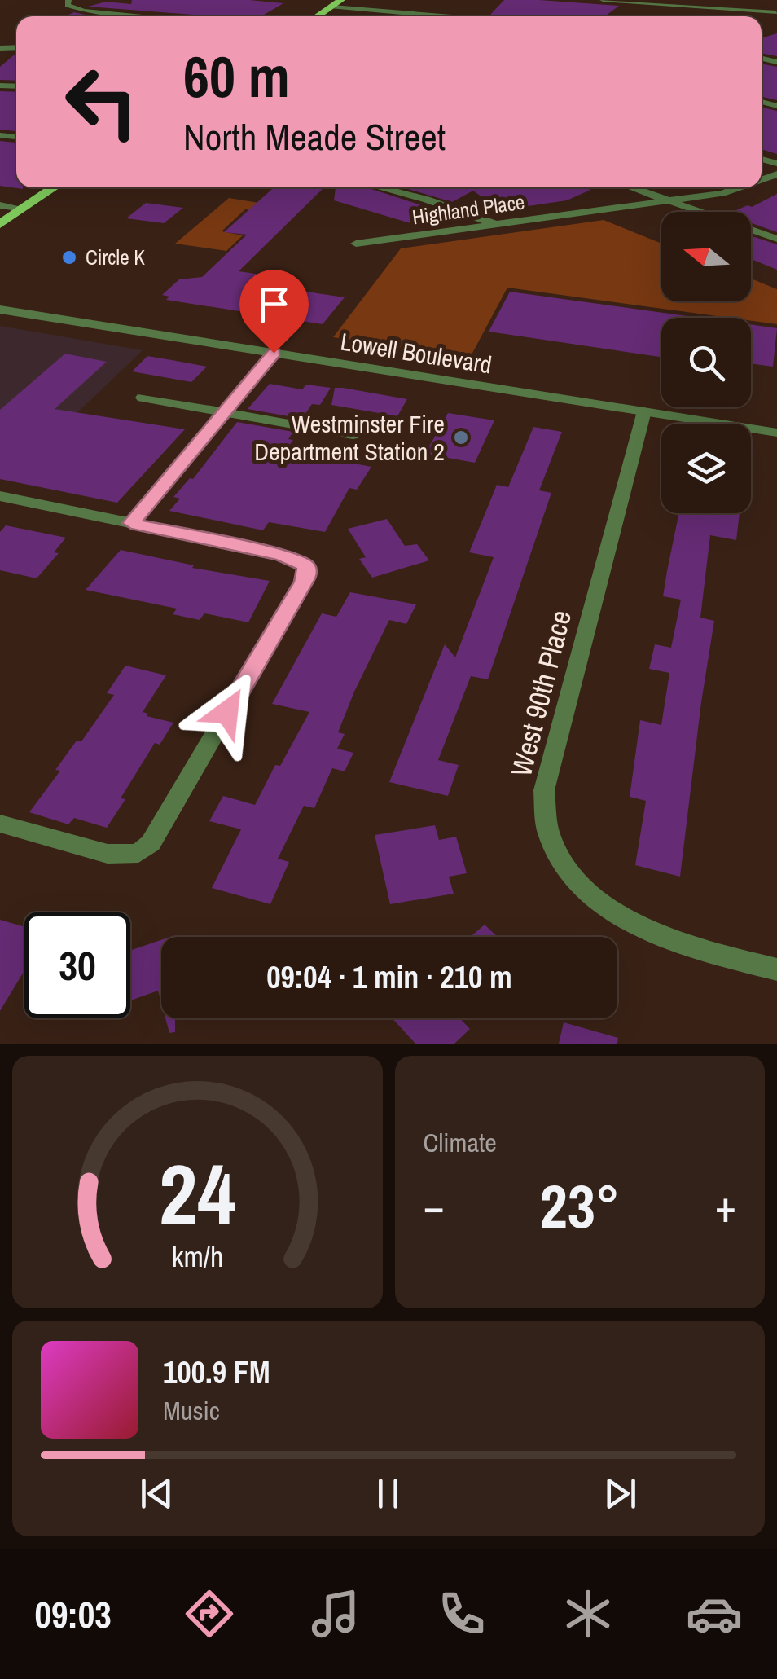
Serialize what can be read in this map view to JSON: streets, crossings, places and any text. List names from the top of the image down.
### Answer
{
  "streets": {
    "street": ["Highland Place", "Lowell Boulevard", "West 90th Place"]
  },
  "crossings": [
    ["Lowell Boulevard", "West 90th Place"]
  ],
  "places": ["Circle K", "Westminster Fire Department Station 2"],
  "north": "left",
  "page": {
    "turn": ["60 m", "North Meade Street"],
    "limit": "30",
    "trip": "09:04 · 1 min · 210 m",
    "tile": "Climate",
    "heat": ["−", "23°", "+"],
    "song": ["100.9 FM", "Music"],
    "tabs": "09:03",
    "gauge": ["24", "km/h"]
  }
}
